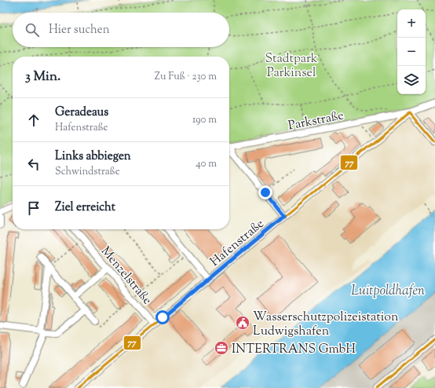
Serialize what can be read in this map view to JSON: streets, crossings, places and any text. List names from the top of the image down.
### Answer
{
  "streets": {
    "street": ["Parkstraße", "Hafenstraße", "Menzelstraße"]
  },
  "crossings": [
    ["Parkstraße", "Hafenstraße"],
    ["Hafenstraße", "Menzelstraße"]
  ],
  "water": ["Luitpoldhafen"],
  "parks": ["Stadtpark Parkinsel"],
  "places": {
    "public building": ["Wasserschutzpolizeistation Ludwigshafen"],
    "office": ["INTERTRANS GmbH"]
  },
  "lines": ["transit line 77"],
  "page": {
    "map_buttons": ["+", "−"],
    "search": "Hier suchen",
    "heading": ["3 Min.", "Zu Fuß · 230 m"],
    "list": [
      ["Geradeaus", "Hafenstraße", "190 m"],
      ["Links abbiegen", "Schwindstraße", "40 m"],
      "Ziel erreicht"
    ]
  }
}
